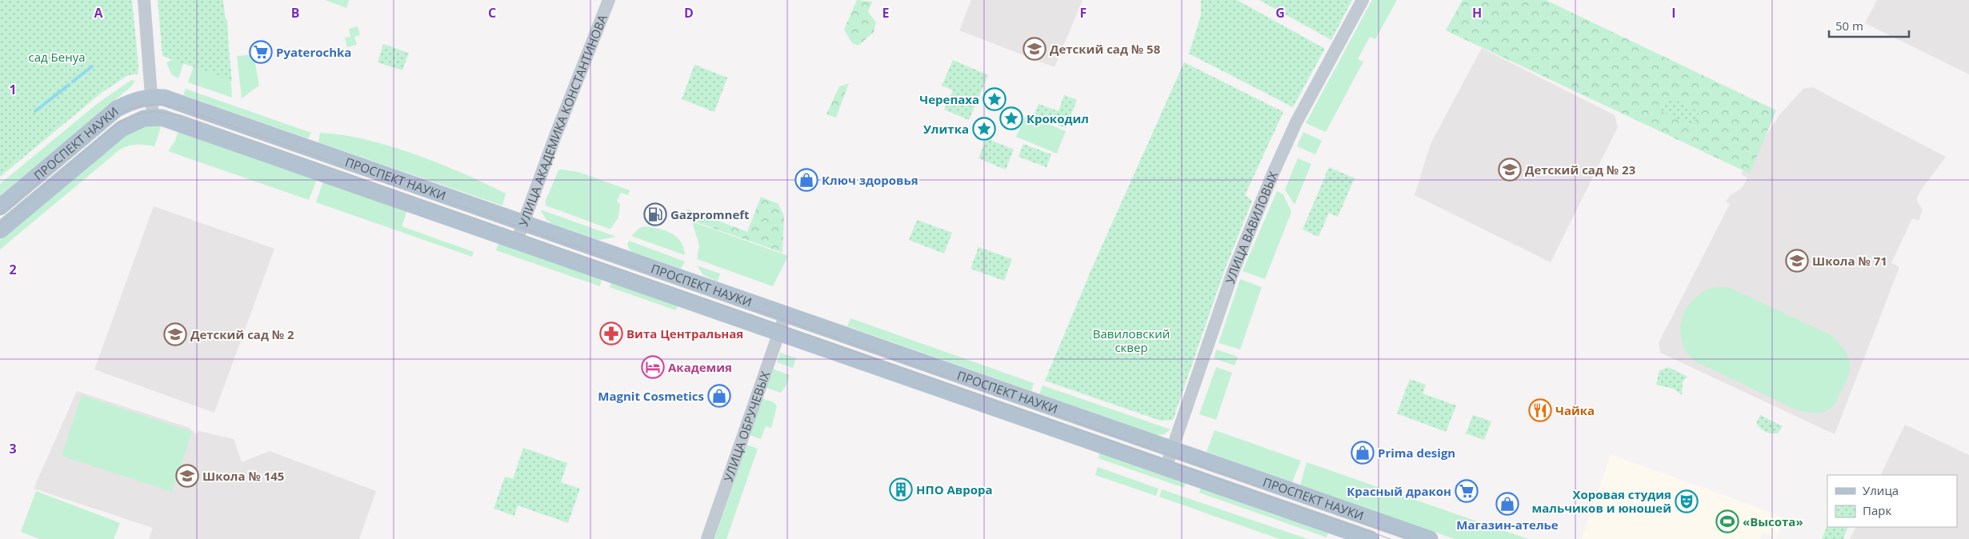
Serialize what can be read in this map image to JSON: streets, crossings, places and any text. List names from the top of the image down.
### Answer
{
  "streets": {
    "main road": ["ПРОСПЕКТ НАУКИ"],
    "street": ["УЛИЦА АКАДЕМИКА КОНСТАНТИНОВА", "УЛИЦА ВАВИЛОВЫХ", "УЛИЦА ОБРУЧЕВЫХ"]
  },
  "crossings": [
    ["УЛИЦА АКАДЕМИКА КОНСТАНТИНОВА", "ПРОСПЕКТ НАУКИ"],
    ["ПРОСПЕКТ НАУКИ", "УЛИЦА ВАВИЛОВЫХ"],
    ["ПРОСПЕКТ НАУКИ", "УЛИЦА ОБРУЧЕВЫХ"]
  ],
  "parks": ["сад Бенуа", "Вавиловский сквер"],
  "places": {
    "school or university": [
      "Детский сад № 58",
      "Детский сад № 23",
      "Школа № 71",
      "Детский сад № 2",
      "Школа № 145"
    ],
    "supermarket": ["Pyaterochka", "Красный дракон"],
    "place": ["Черепаха", "Крокодил", "Улитка"],
    "shop": [
      "Ключ здоровья",
      "Magnit Cosmetics",
      "Prima design",
      "Магазин-ателье"
    ],
    "fuel station": ["Gazpromneft"],
    "pharmacy": ["Вита Центральная"],
    "hotel": ["Академия"],
    "restaurant": ["Чайка"],
    "building": ["НПО Аврора"],
    "theatre": ["Хоровая студия мальчиков и юношей"],
    "sports": ["«Высота»"]
  },
  "legend": ["Улица", "Парк"],
  "scale_bar": "50 m",
  "grid": {
    "columns": [
      "A",
      "B",
      "C",
      "D",
      "E",
      "F",
      "G",
      "H",
      "I"
    ],
    "rows": ["1", "2", "3"]
  }
}
